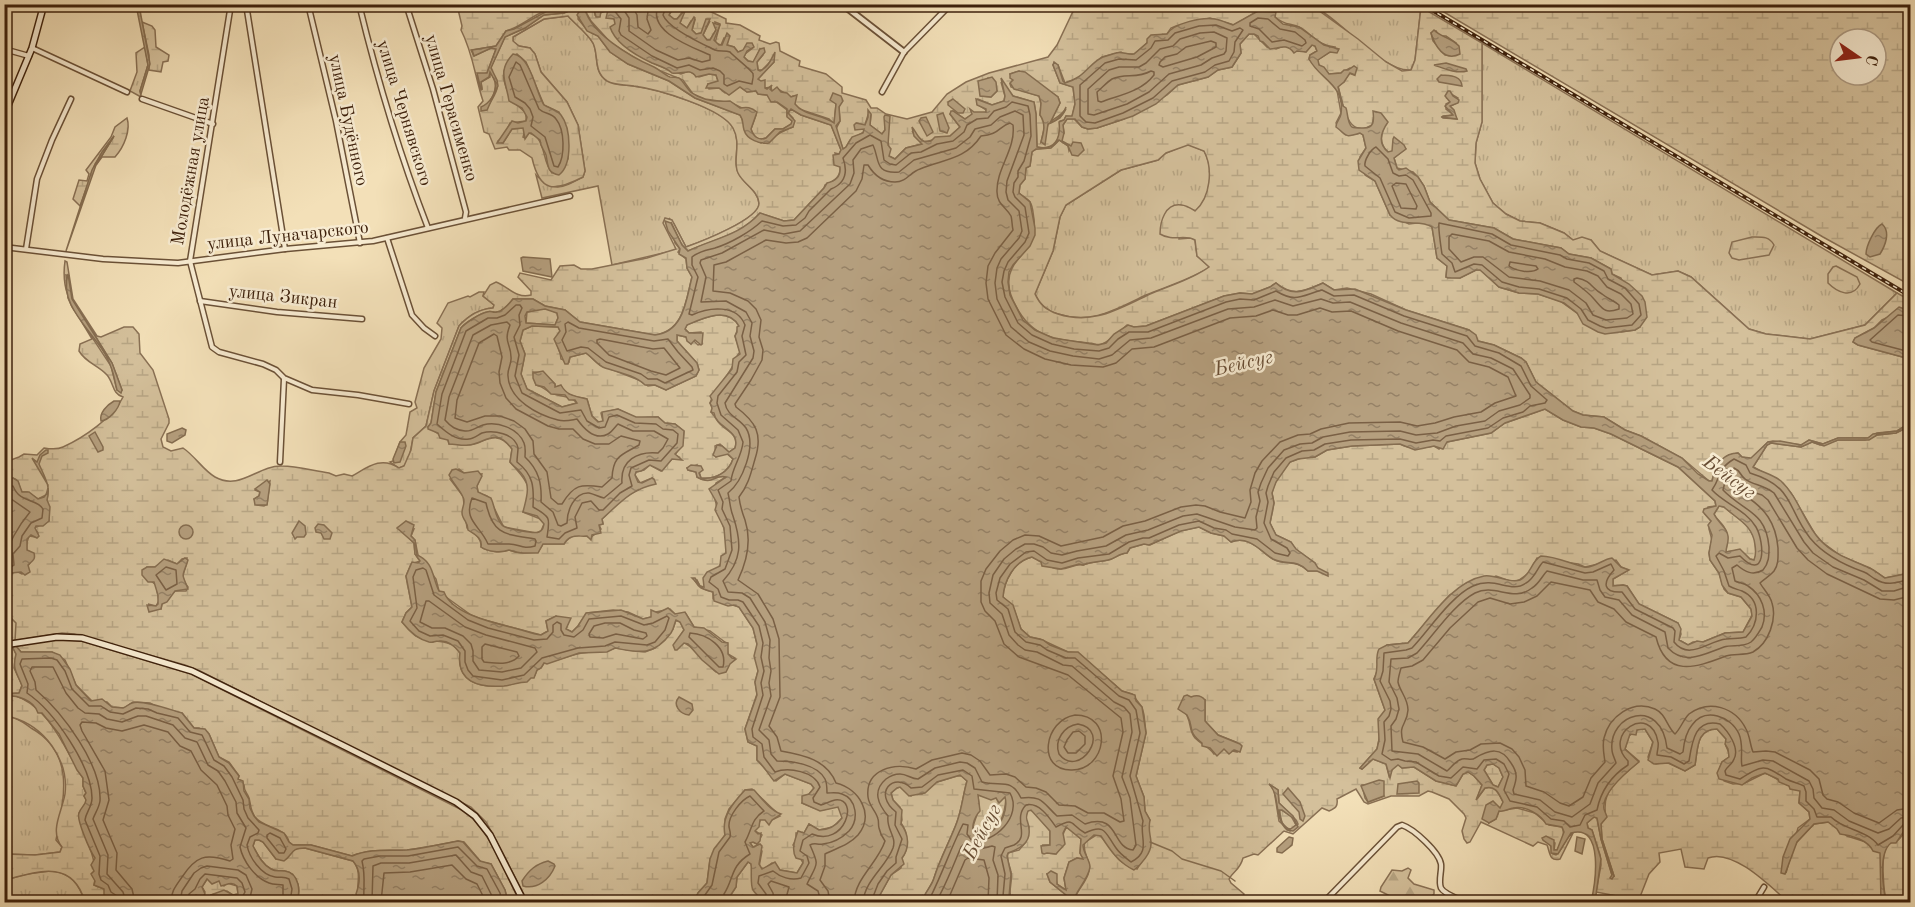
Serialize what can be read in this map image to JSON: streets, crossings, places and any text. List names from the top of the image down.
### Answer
{
  "streets": {
    "street": [
      "улица Герасименко",
      "улица Чернявского",
      "улица Будённого",
      "Молодёжная улица",
      "улица Луначарского",
      "улица Зикран"
    ]
  },
  "crossings": [
    ["улица Герасименко", "улица Луначарского"],
    ["улица Чернявского", "улица Луначарского"],
    ["улица Будённого", "улица Луначарского"],
    ["Молодёжная улица", "улица Луначарского"],
    ["Молодёжная улица", "улица Зикран"]
  ],
  "water": ["Бейсуг"],
  "north": "right"
}
